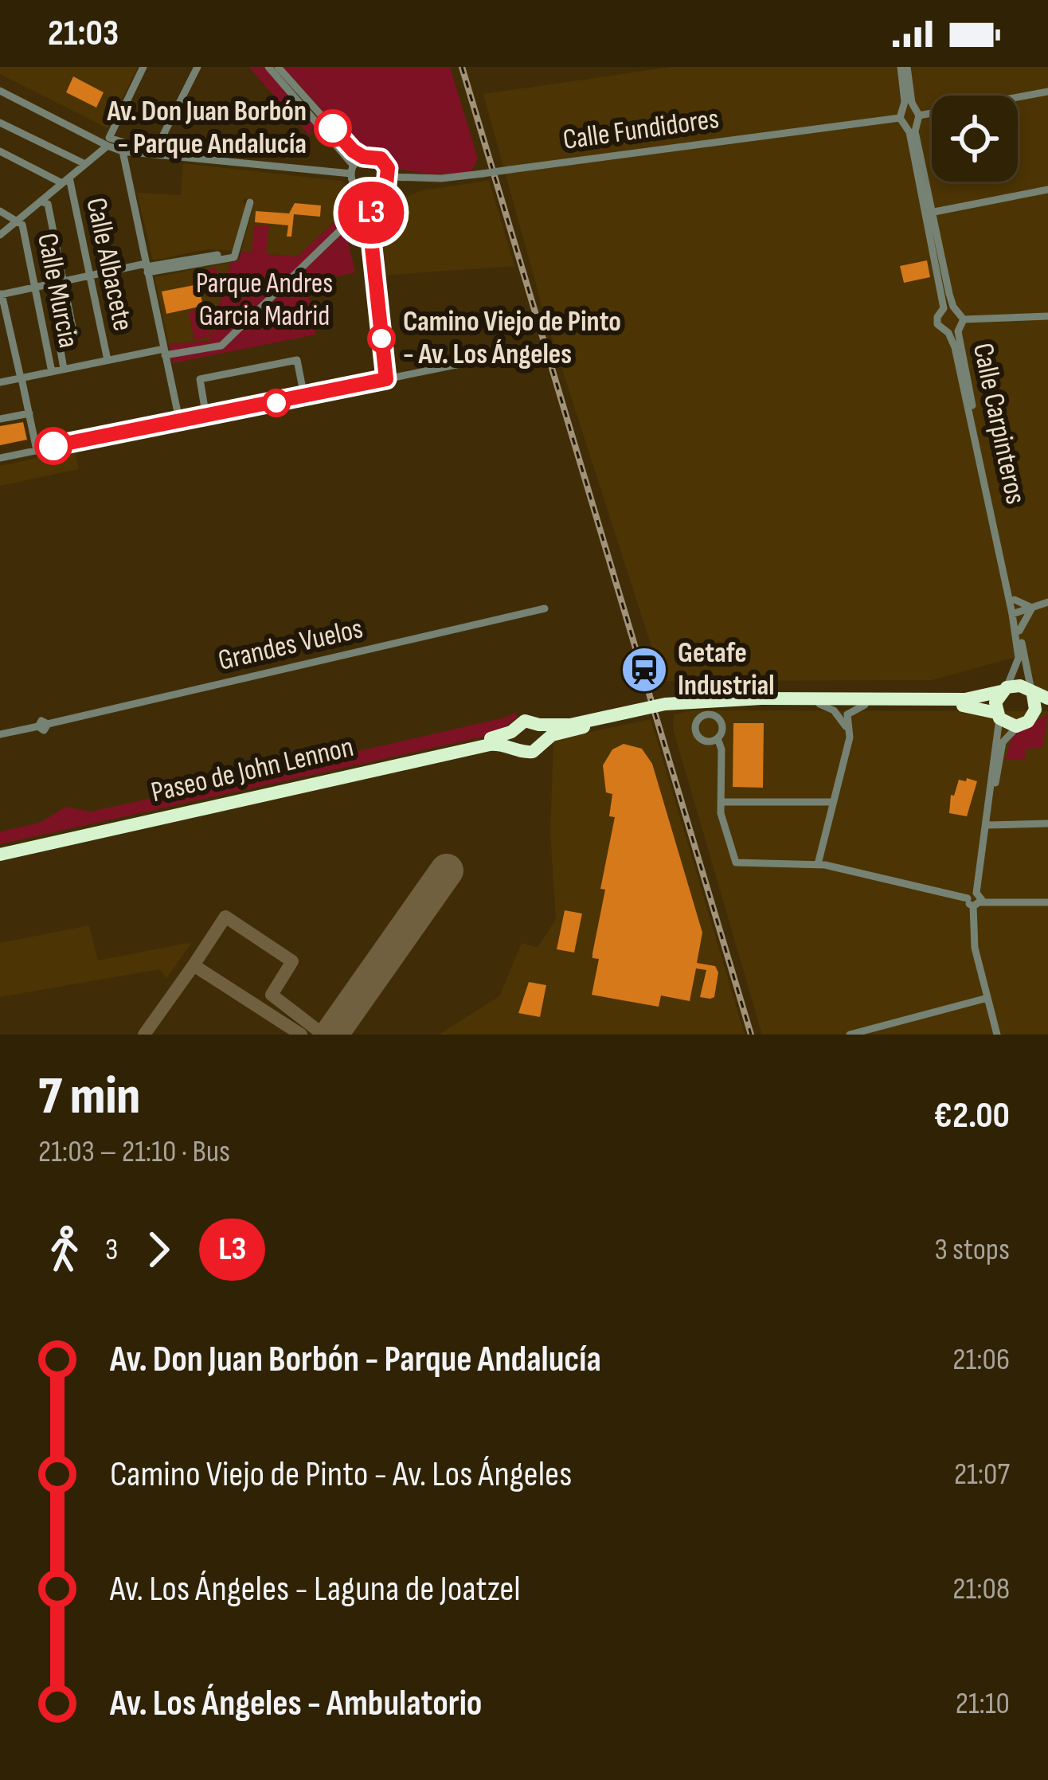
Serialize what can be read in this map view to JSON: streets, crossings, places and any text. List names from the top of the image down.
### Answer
{
  "streets": {
    "highway": ["Paseo de John Lennon"],
    "street": [
      "Calle Fundidores",
      "Calle Albacete",
      "Calle Murcia",
      "Calle Carpinteros",
      "Grandes Vuelos"
    ]
  },
  "parks": ["Parque Andres Garcia Madrid"],
  "places": {
    "other": ["Av. Don Juan Borbón - Parque Andalucía", "Camino Viejo de Pinto - Av. Los Ángeles"],
    "station": ["Getafe Industrial"]
  },
  "lines": ["bus line L3"],
  "page": {
    "status": "21:03",
    "on_map": "L3",
    "heading": ["7 min", "21:03 – 21:10 · Bus", "€2.00"],
    "legs": ["3", "L3", "3 stops"],
    "list": [
      {
        "name": "Av. Don Juan Borbón - Parque Andalucía",
        "value": "21:06"
      },
      {
        "name": "Camino Viejo de Pinto - Av. Los Ángeles",
        "value": "21:07"
      },
      {
        "name": "Av. Los Ángeles - Laguna de Joatzel",
        "value": "21:08"
      },
      {
        "name": "Av. Los Ángeles - Ambulatorio",
        "value": "21:10"
      }
    ]
  }
}
